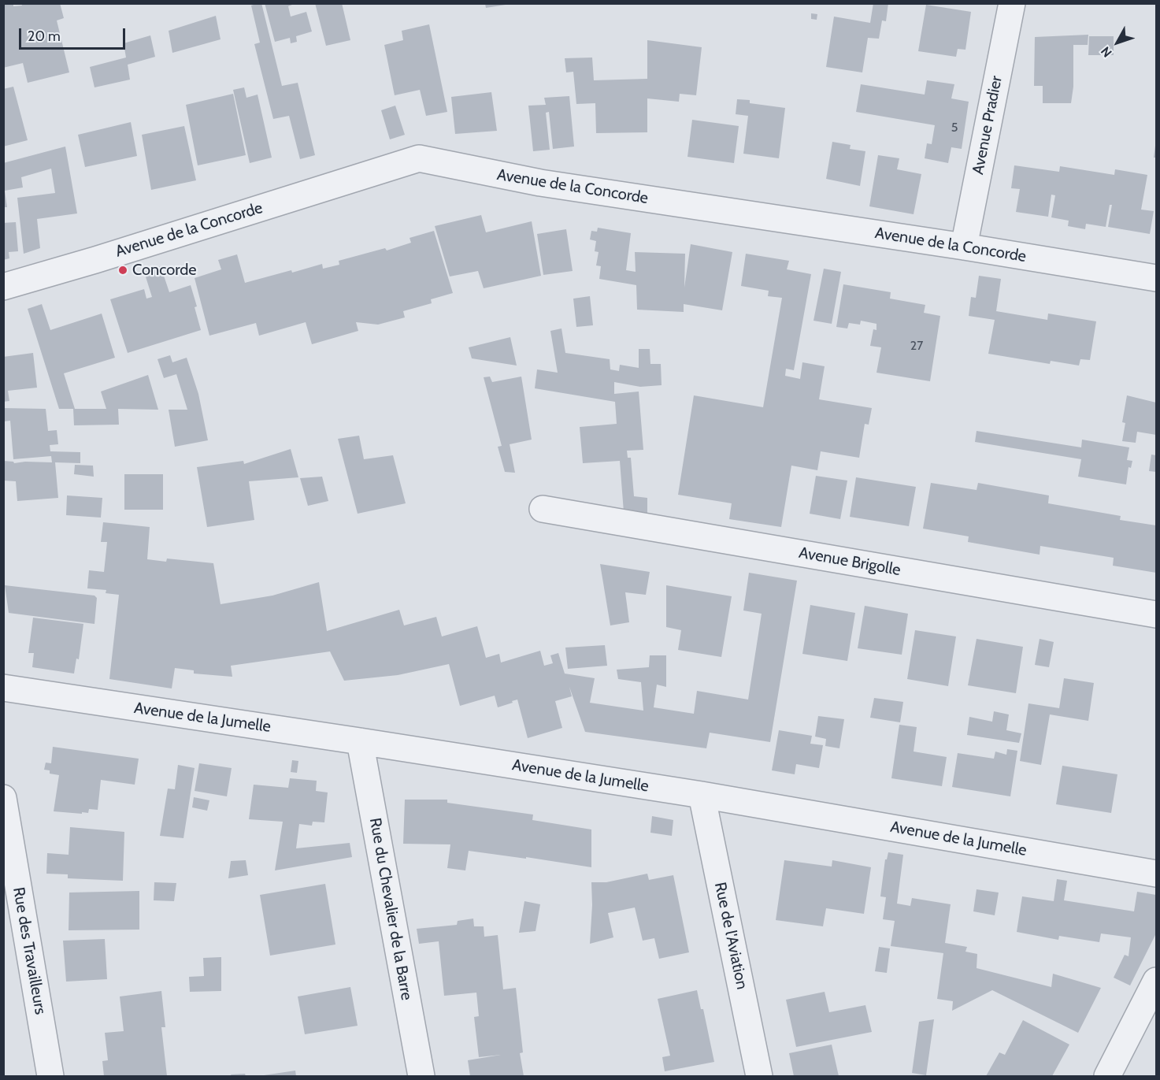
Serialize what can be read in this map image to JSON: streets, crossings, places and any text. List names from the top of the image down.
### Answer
{
  "streets": {
    "street": [
      "Avenue Pradier",
      "Avenue de la Concorde",
      "Avenue Brigolle",
      "Avenue de la Jumelle",
      "Rue du Chevalier de la Barre",
      "Rue de l'Aviation",
      "Rue des Travailleurs"
    ]
  },
  "crossings": [
    ["Avenue Pradier", "Avenue de la Concorde"],
    ["Avenue de la Jumelle", "Rue du Chevalier de la Barre"],
    ["Avenue de la Jumelle", "Rue de l'Aviation"]
  ],
  "places": ["Concorde"],
  "house_numbers": ["5", "27"],
  "scale_bar": "20 m",
  "north": "bottom left"
}
